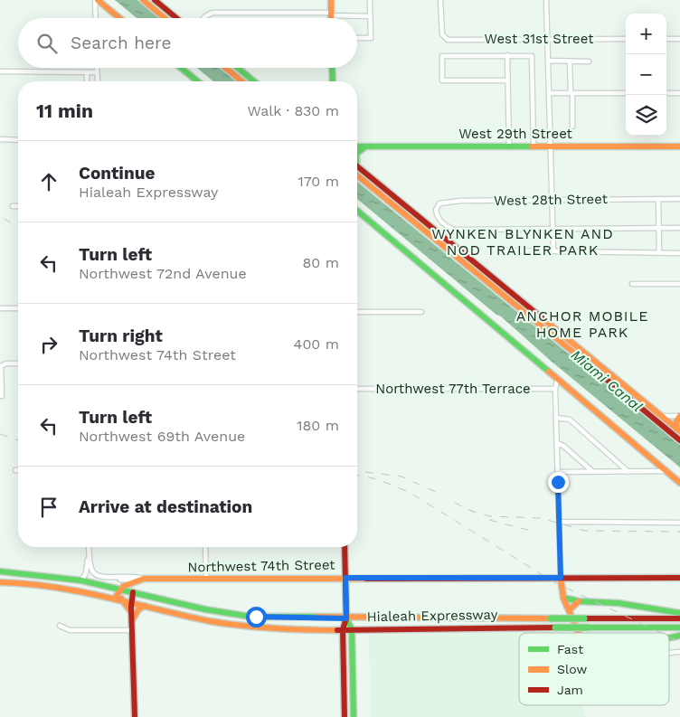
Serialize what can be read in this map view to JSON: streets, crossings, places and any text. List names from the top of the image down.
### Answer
{
  "streets": {
    "main road": ["West 29th Street", "Northwest 74th Street", "Hialeah Expressway"],
    "street": ["West 31st Street", "West 28th Street", "Northwest 77th Terrace"]
  },
  "districts": ["WYNKEN BLYNKEN AND NOD TRAILER PARK", "ANCHOR MOBILE HOME PARK"],
  "water": ["Miami Canal"],
  "legend": ["Fast", "Slow", "Jam"],
  "page": {
    "map_buttons": ["+", "−"],
    "search": "Search here",
    "heading": ["11 min", "Walk · 830 m"],
    "list": [
      ["Continue", "Hialeah Expressway", "170 m"],
      ["Turn left", "Northwest 72nd Avenue", "80 m"],
      ["Turn right", "Northwest 74th Street", "400 m"],
      ["Turn left", "Northwest 69th Avenue", "180 m"],
      "Arrive at destination"
    ]
  }
}
